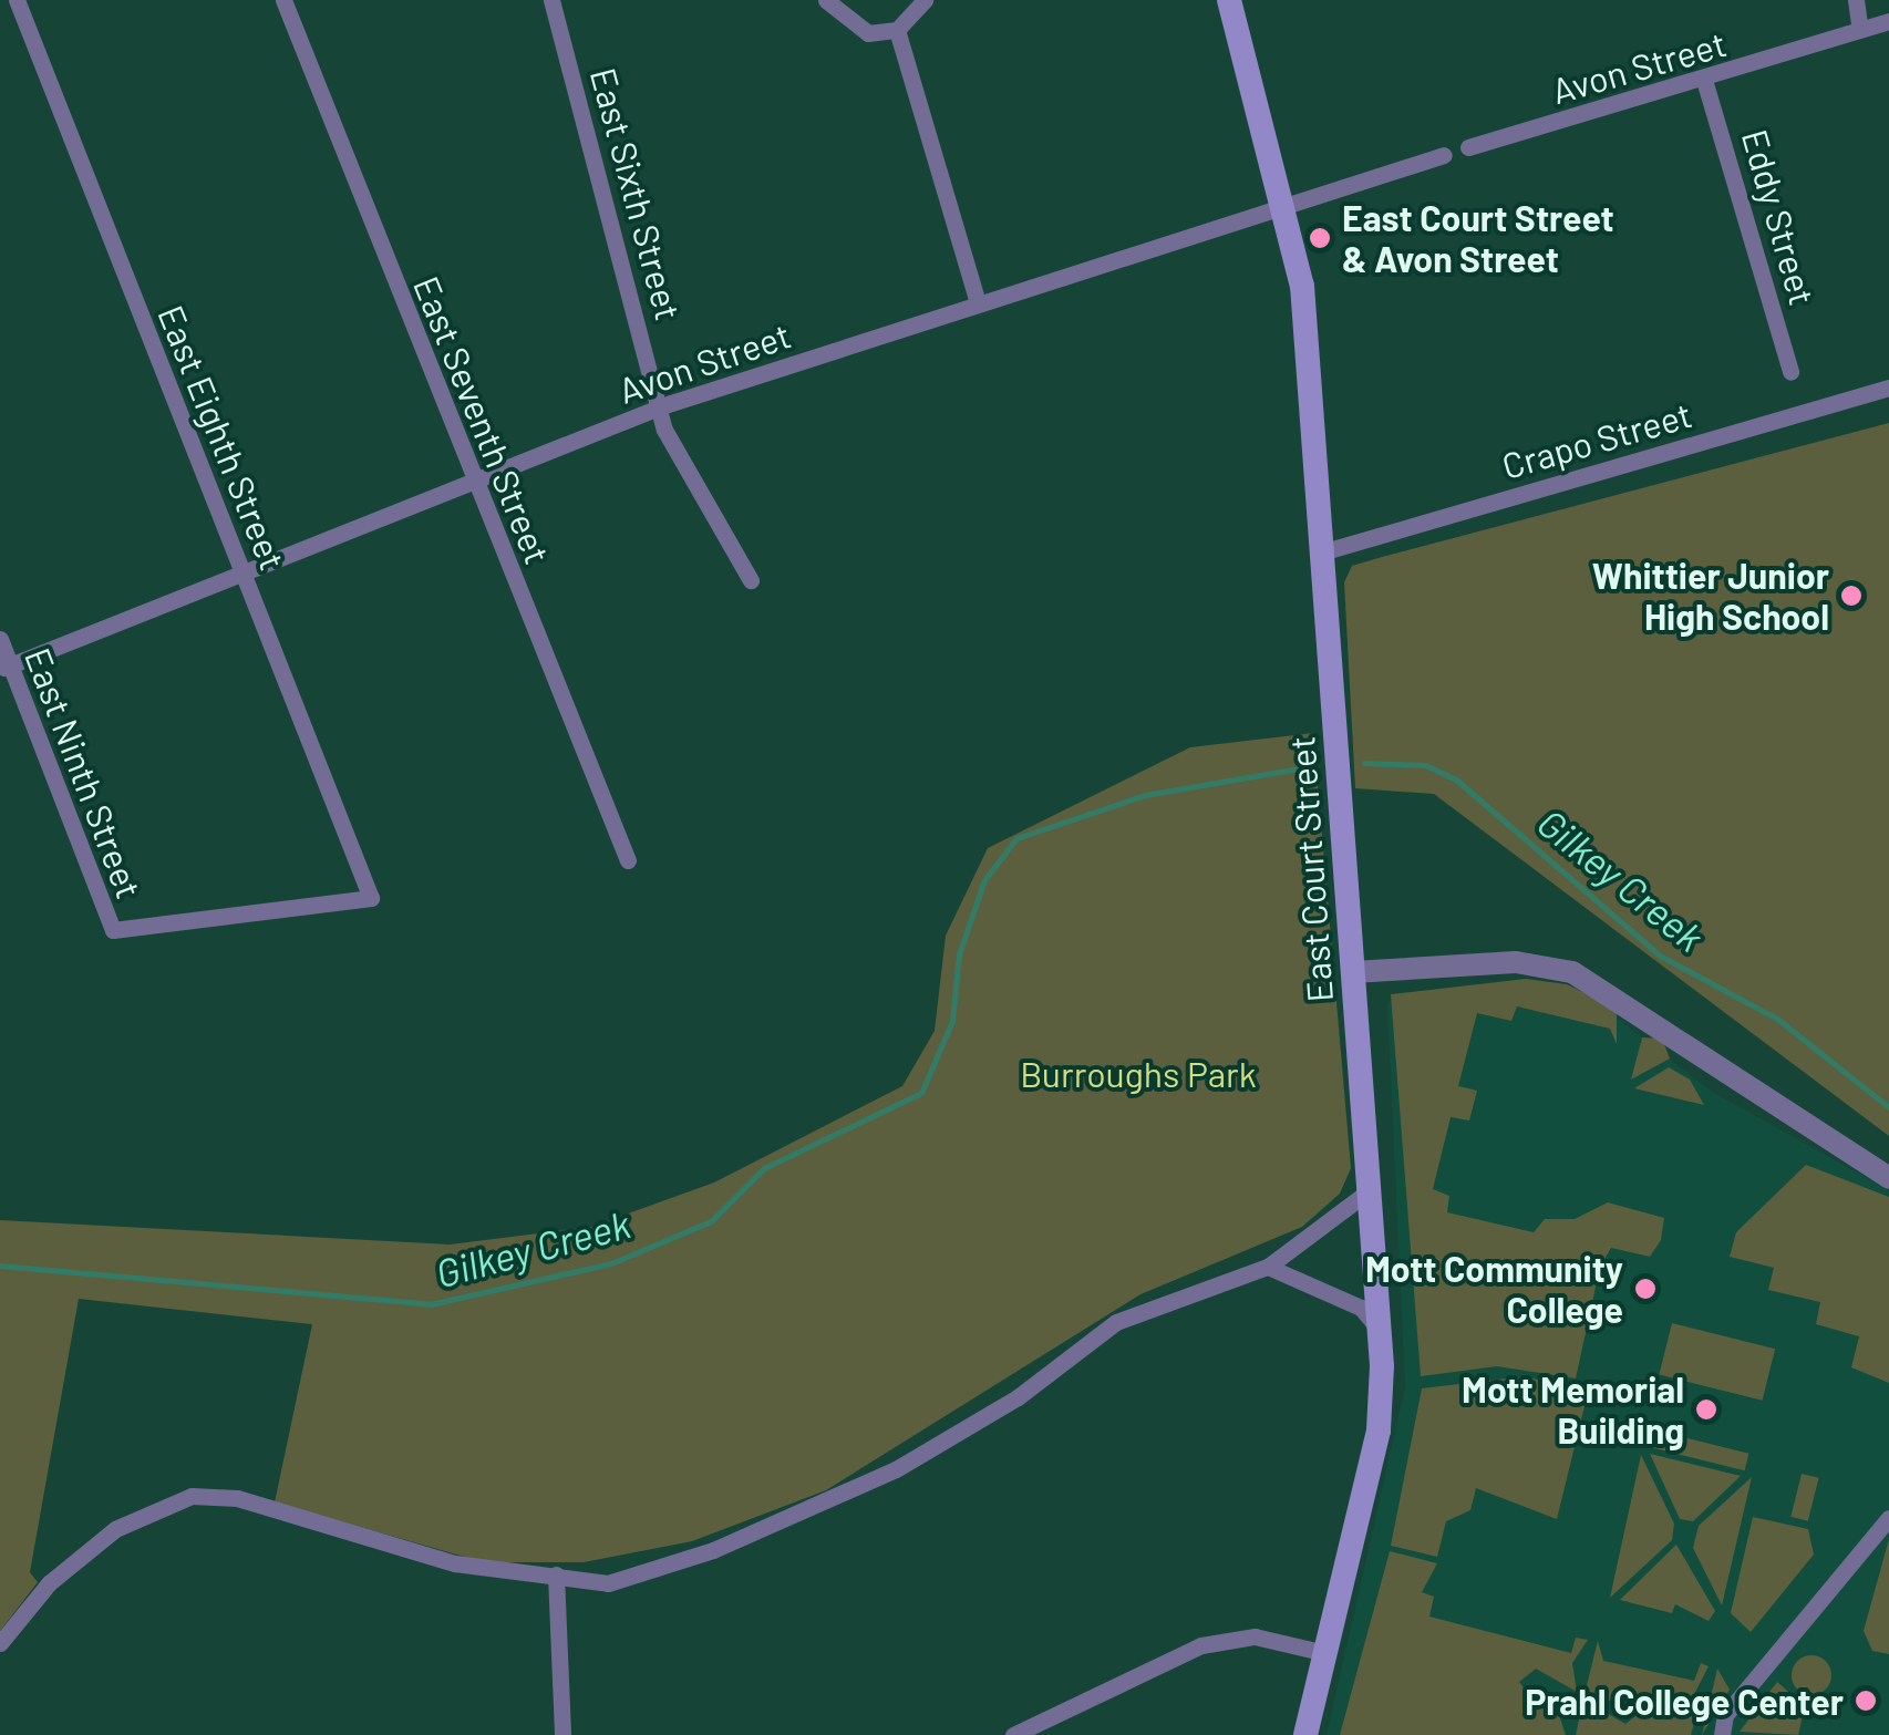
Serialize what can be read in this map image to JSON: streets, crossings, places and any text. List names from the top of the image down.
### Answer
{
  "streets": {
    "main road": ["East Court Street"],
    "street": [
      "Avon Street",
      "East Sixth Street",
      "Eddy Street",
      "East Seventh Street",
      "East Eighth Street",
      "Crapo Street",
      "East Ninth Street"
    ]
  },
  "crossings": [
    ["Avon Street", "East Sixth Street"],
    ["Avon Street", "Eddy Street"],
    ["Avon Street", "East Seventh Street"],
    ["Avon Street", "East Eighth Street"],
    ["Avon Street", "East Ninth Street"],
    ["Avon Street", "East Court Street"],
    ["East Eighth Street", "East Ninth Street"],
    ["Crapo Street", "East Court Street"]
  ],
  "water": ["Gilkey Creek"],
  "parks": ["Burroughs Park"],
  "places": [
    "East Court Street & Avon Street",
    "Whittier Junior High School",
    "Mott Community College",
    "Mott Memorial Building",
    "Prahl College Center"
  ]
}
